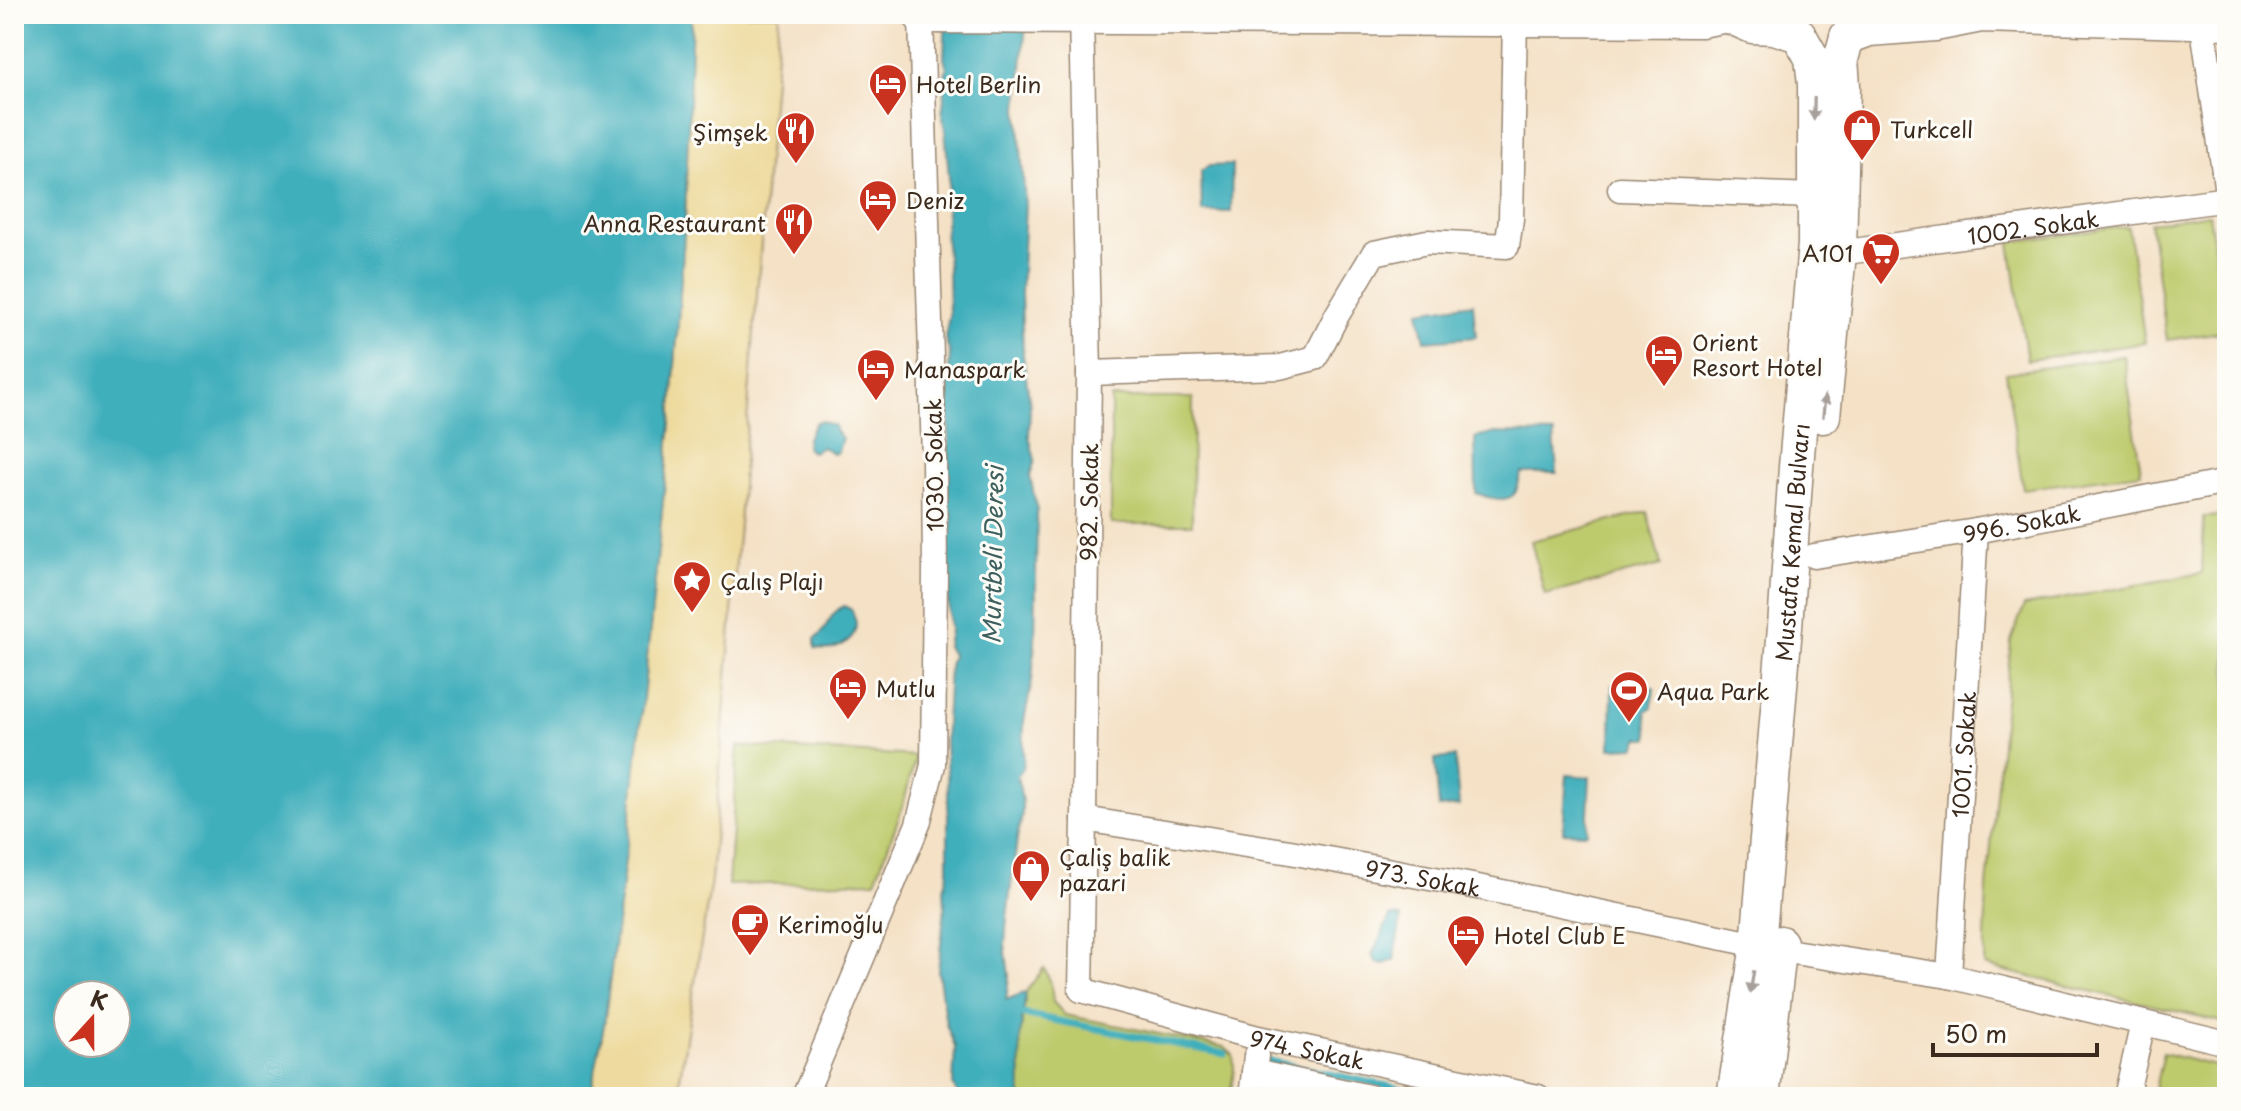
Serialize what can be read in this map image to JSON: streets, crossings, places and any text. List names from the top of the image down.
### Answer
{
  "streets": {
    "main road": ["Mustafa Kemal Bulvarı"],
    "street": [
      "1002. Sokak",
      "1030. Sokak",
      "982. Sokak",
      "996. Sokak",
      "1001. Sokak",
      "973. Sokak",
      "974. Sokak"
    ]
  },
  "crossings": [
    ["1002. Sokak", "Mustafa Kemal Bulvarı"],
    ["982. Sokak", "973. Sokak"],
    ["982. Sokak", "974. Sokak"],
    ["996. Sokak", "Mustafa Kemal Bulvarı"],
    ["996. Sokak", "1001. Sokak"],
    ["Mustafa Kemal Bulvarı", "973. Sokak"],
    ["1001. Sokak", "973. Sokak"]
  ],
  "water": ["Murtbeli Deresi"],
  "places": {
    "hotel": [
      "Hotel Berlin",
      "Deniz",
      "Orient Resort Hotel",
      "Manaspark",
      "Mutlu",
      "Hotel Club E"
    ],
    "shop": ["Turkcell", "Çaliş balik pazari"],
    "restaurant": ["Şimşek", "Anna Restaurant"],
    "supermarket": ["A101"],
    "place": ["Çalış Plajı"],
    "sports": ["Aqua Park"],
    "cafe": ["Kerimoğlu"]
  },
  "scale_bar": "50 m",
  "north": "top"
}
